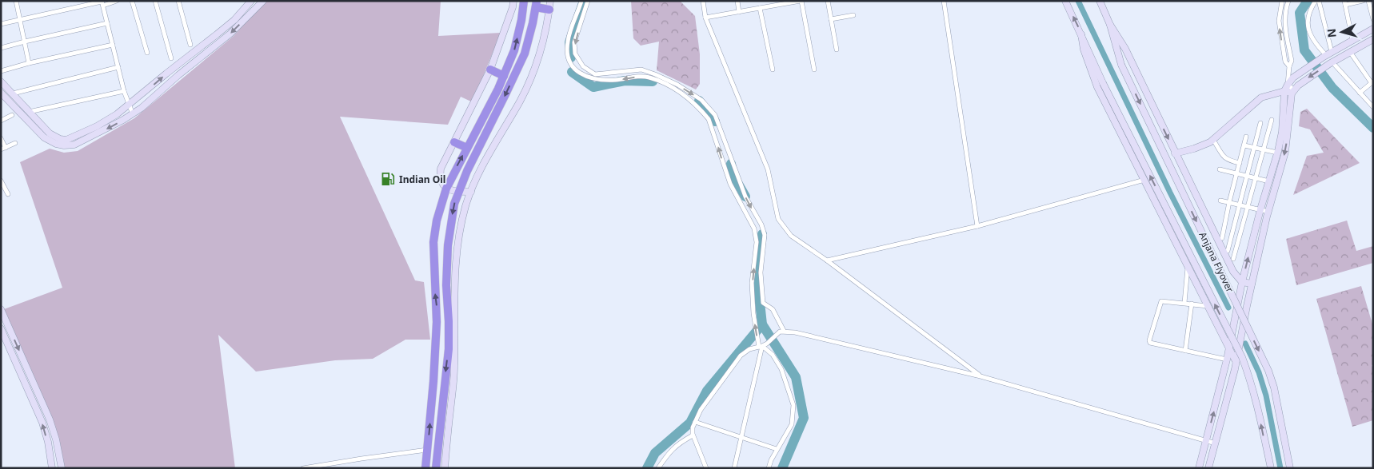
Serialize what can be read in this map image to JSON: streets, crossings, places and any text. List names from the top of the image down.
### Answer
{
  "streets": {
    "street": ["Anjana Flyover"]
  },
  "places": {
    "fuel station": ["Indian Oil"]
  },
  "north": "left"
}
